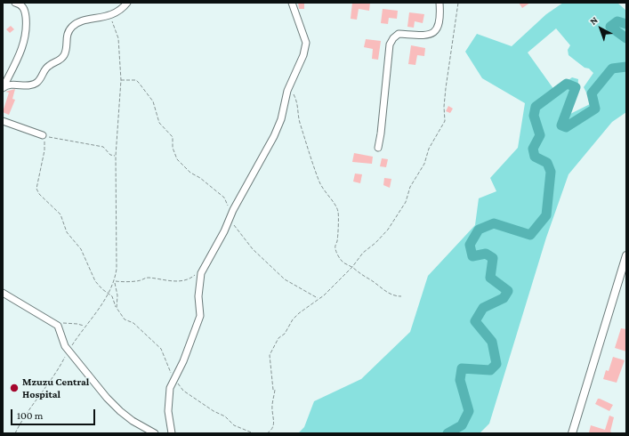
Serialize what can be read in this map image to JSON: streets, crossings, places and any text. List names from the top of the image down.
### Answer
{
  "places": ["Mzuzu Central Hospital"],
  "scale_bar": "100 m",
  "north": "top left"
}
